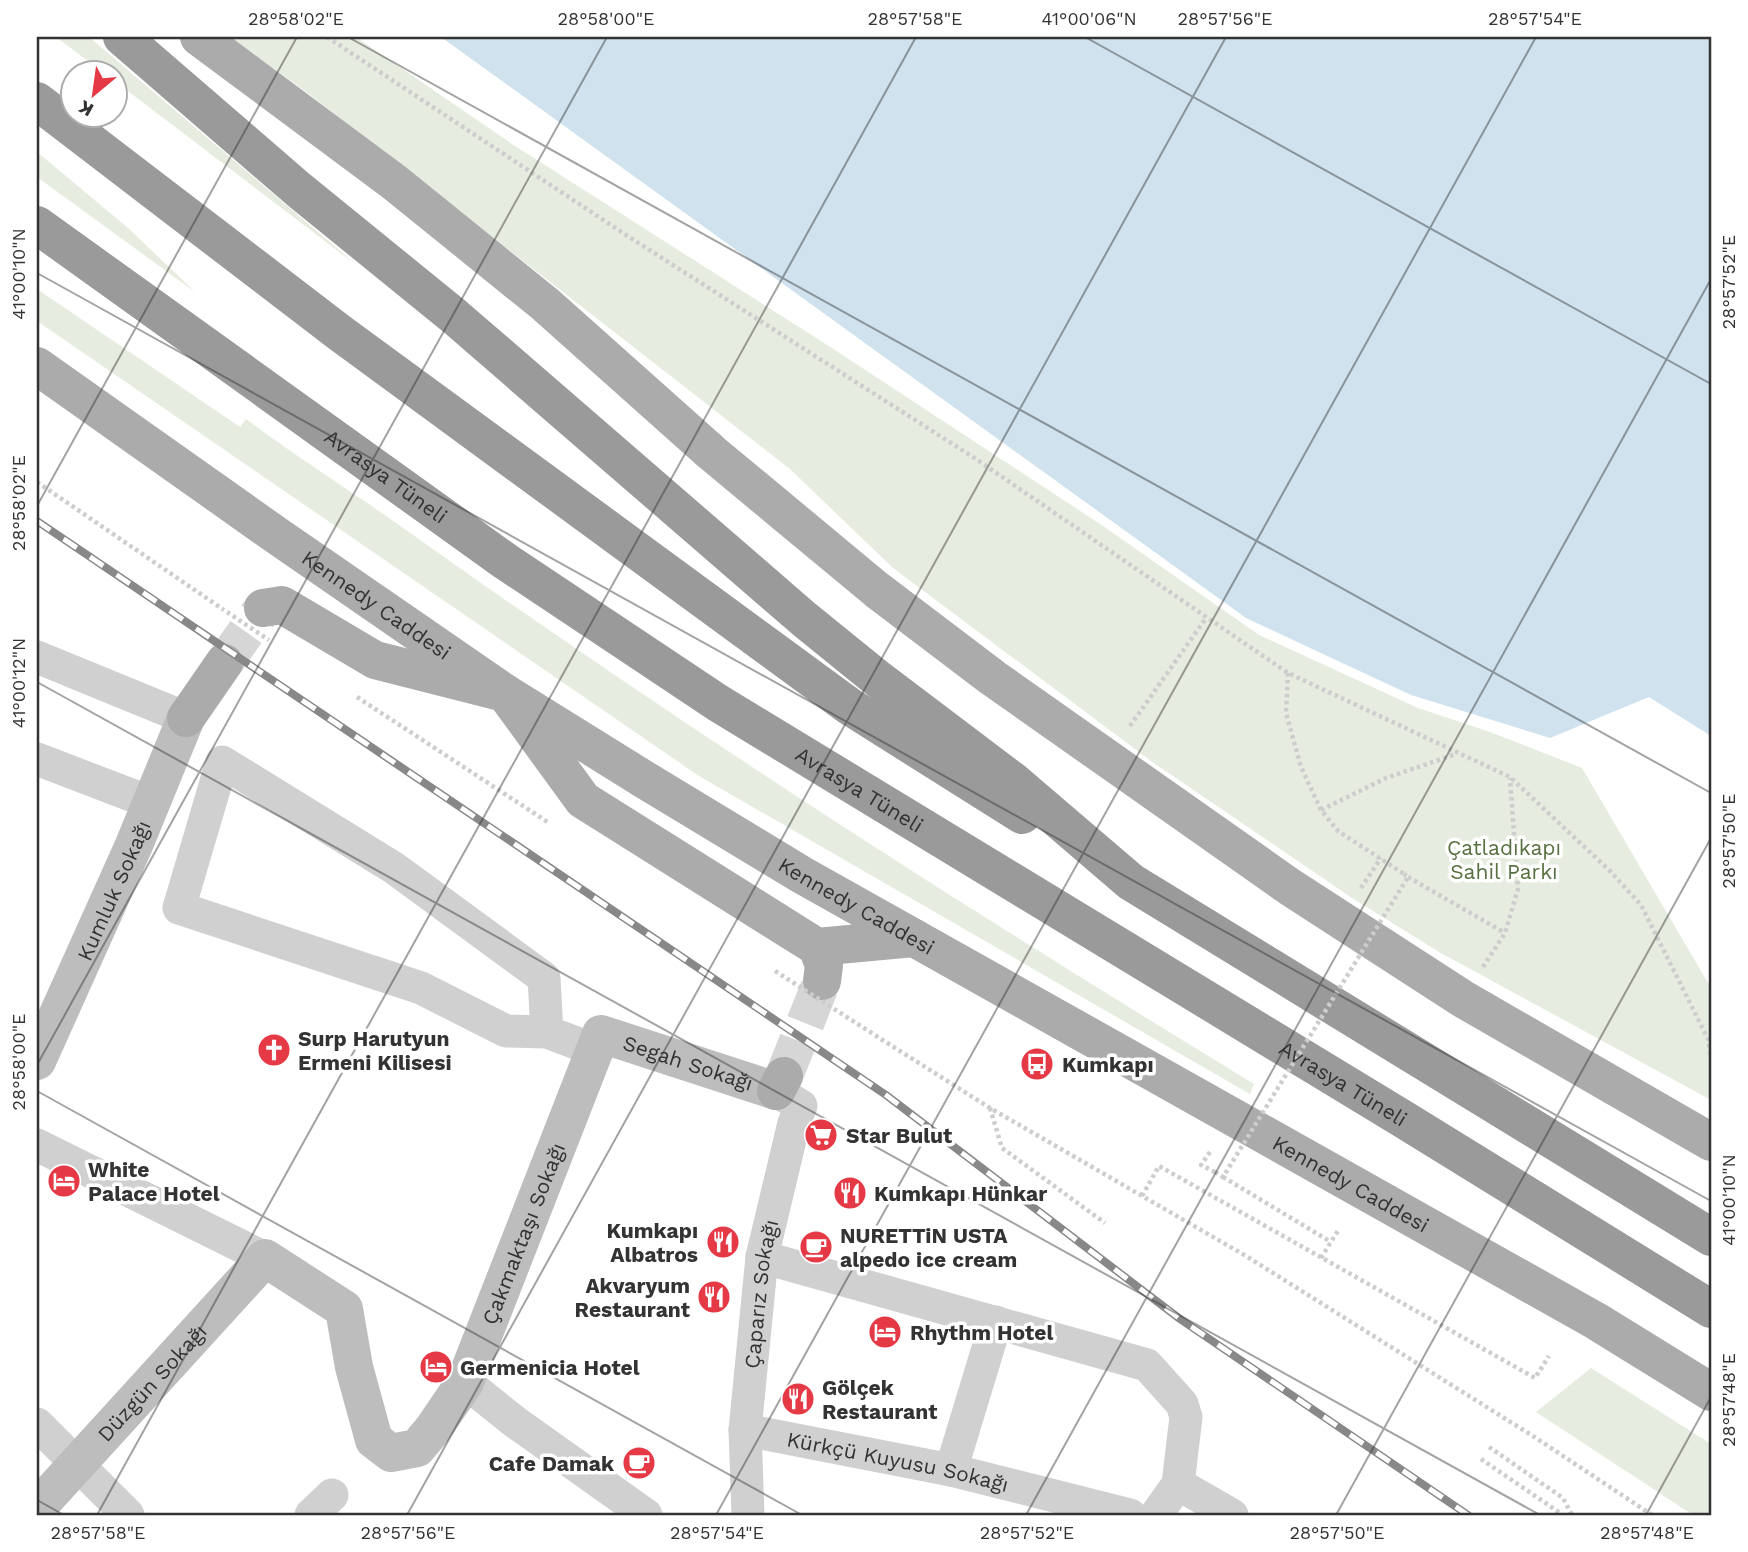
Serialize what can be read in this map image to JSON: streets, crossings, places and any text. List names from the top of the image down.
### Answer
{
  "streets": {
    "highway": ["Avrasya Tüneli"],
    "main road": ["Kennedy Caddesi"],
    "street": [
      "Kumluk Sokağı",
      "Segah Sokağı",
      "Çakmaktaşı Sokağı",
      "Çaparız Sokağı",
      "Düzgün Sokağı",
      "Kürkçü Kuyusu Sokağı"
    ]
  },
  "crossings": [
    ["Segah Sokağı", "Çakmaktaşı Sokağı"],
    ["Segah Sokağı", "Çaparız Sokağı"],
    ["Çakmaktaşı Sokağı", "Düzgün Sokağı"],
    ["Çaparız Sokağı", "Kürkçü Kuyusu Sokağı"]
  ],
  "parks": ["Çatladıkapı Sahil Parkı"],
  "places": {
    "church": ["Surp Harutyun Ermeni Kilisesi"],
    "bus stop": ["Kumkapı"],
    "supermarket": ["Star Bulut"],
    "hotel": ["White Palace Hotel", "Rhythm Hotel", "Germenicia Hotel"],
    "restaurant": [
      "Kumkapı Hünkar",
      "Kumkapı Albatros",
      "Akvaryum Restaurant",
      "Gölçek Restaurant"
    ],
    "cafe": ["NURETTiN USTA alpedo ice cream", "Cafe Damak"]
  },
  "north": "bottom left",
  "coordinates": [
    "28°58'02\"E",
    "28°58'00\"E",
    "28°57'58\"E",
    "41°00'06\"N",
    "28°57'56\"E",
    "28°57'54\"E",
    "41°00'10\"N",
    "28°57'52\"E",
    "41°00'12\"N",
    "28°57'50\"E",
    "28°57'48\"E"
  ]
}
